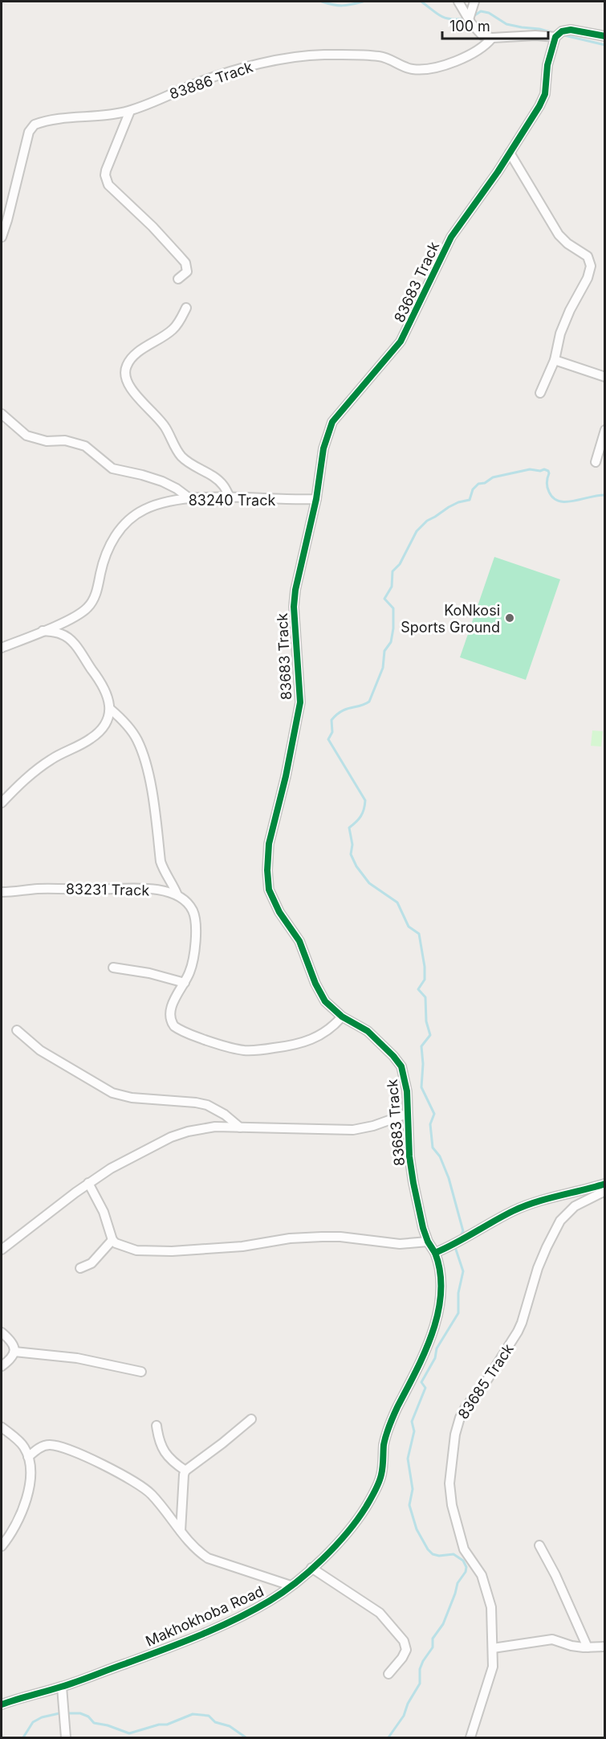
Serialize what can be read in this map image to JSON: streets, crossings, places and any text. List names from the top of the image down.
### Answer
{
  "streets": {
    "street": [
      "83886 Track",
      "83683 Track",
      "83240 Track",
      "83231 Track",
      "83685 Track",
      "Makhokhoba Road"
    ]
  },
  "crossings": [
    ["83683 Track", "83240 Track"],
    ["83683 Track", "Makhokhoba Road"]
  ],
  "places": ["KoNkosi Sports Ground"],
  "scale_bar": "100 m"
}
